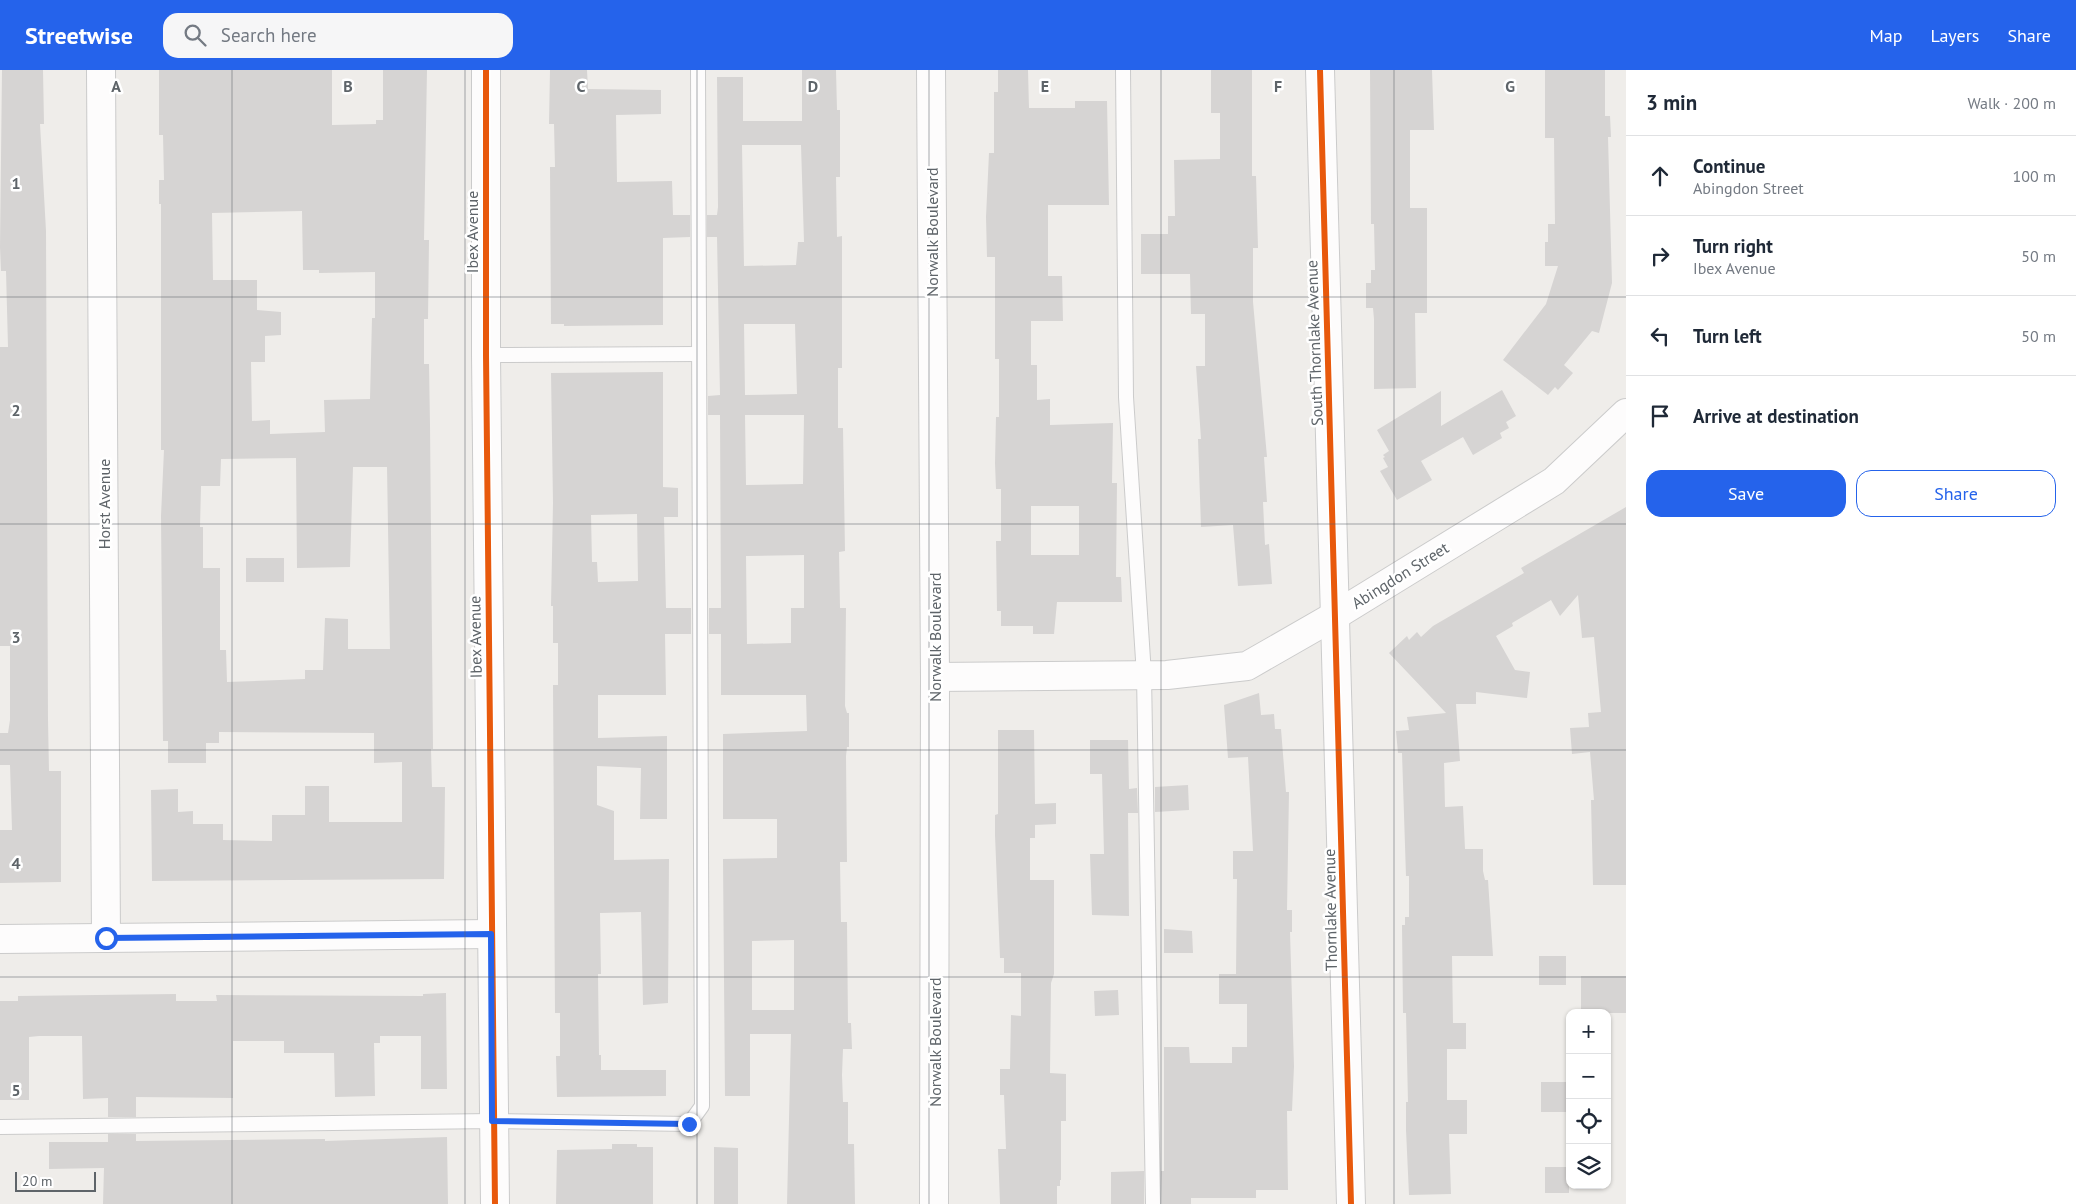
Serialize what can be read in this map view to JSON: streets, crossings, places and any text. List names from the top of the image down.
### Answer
{
  "streets": {
    "street": [
      "Ibex Avenue",
      "Norwalk Boulevard",
      "South Thornlake Avenue",
      "Horst Avenue",
      "Abingdon Street",
      "Thornlake Avenue"
    ]
  },
  "crossings": [
    ["Norwalk Boulevard", "Abingdon Street"],
    ["South Thornlake Avenue", "Abingdon Street"],
    ["South Thornlake Avenue", "Thornlake Avenue"],
    ["Abingdon Street", "Thornlake Avenue"]
  ],
  "scale_bar": "20 m",
  "page": {
    "header": "Streetwise",
    "search": "Search here",
    "nav": ["Map", "Layers", "Share"],
    "heading": ["3 min", "Walk · 200 m"],
    "list": [
      ["Continue", "Abingdon Street", "100 m"],
      ["Turn right", "Ibex Avenue", "50 m"],
      ["Turn left", "50 m"],
      "Arrive at destination"
    ],
    "buttons": ["Save", "Share"],
    "map_buttons": ["+", "−"],
    "scale": "20 m"
  },
  "grid": {
    "columns": [
      "A",
      "B",
      "C",
      "D",
      "E",
      "F",
      "G"
    ],
    "rows": [
      "1",
      "2",
      "3",
      "4",
      "5"
    ]
  }
}
